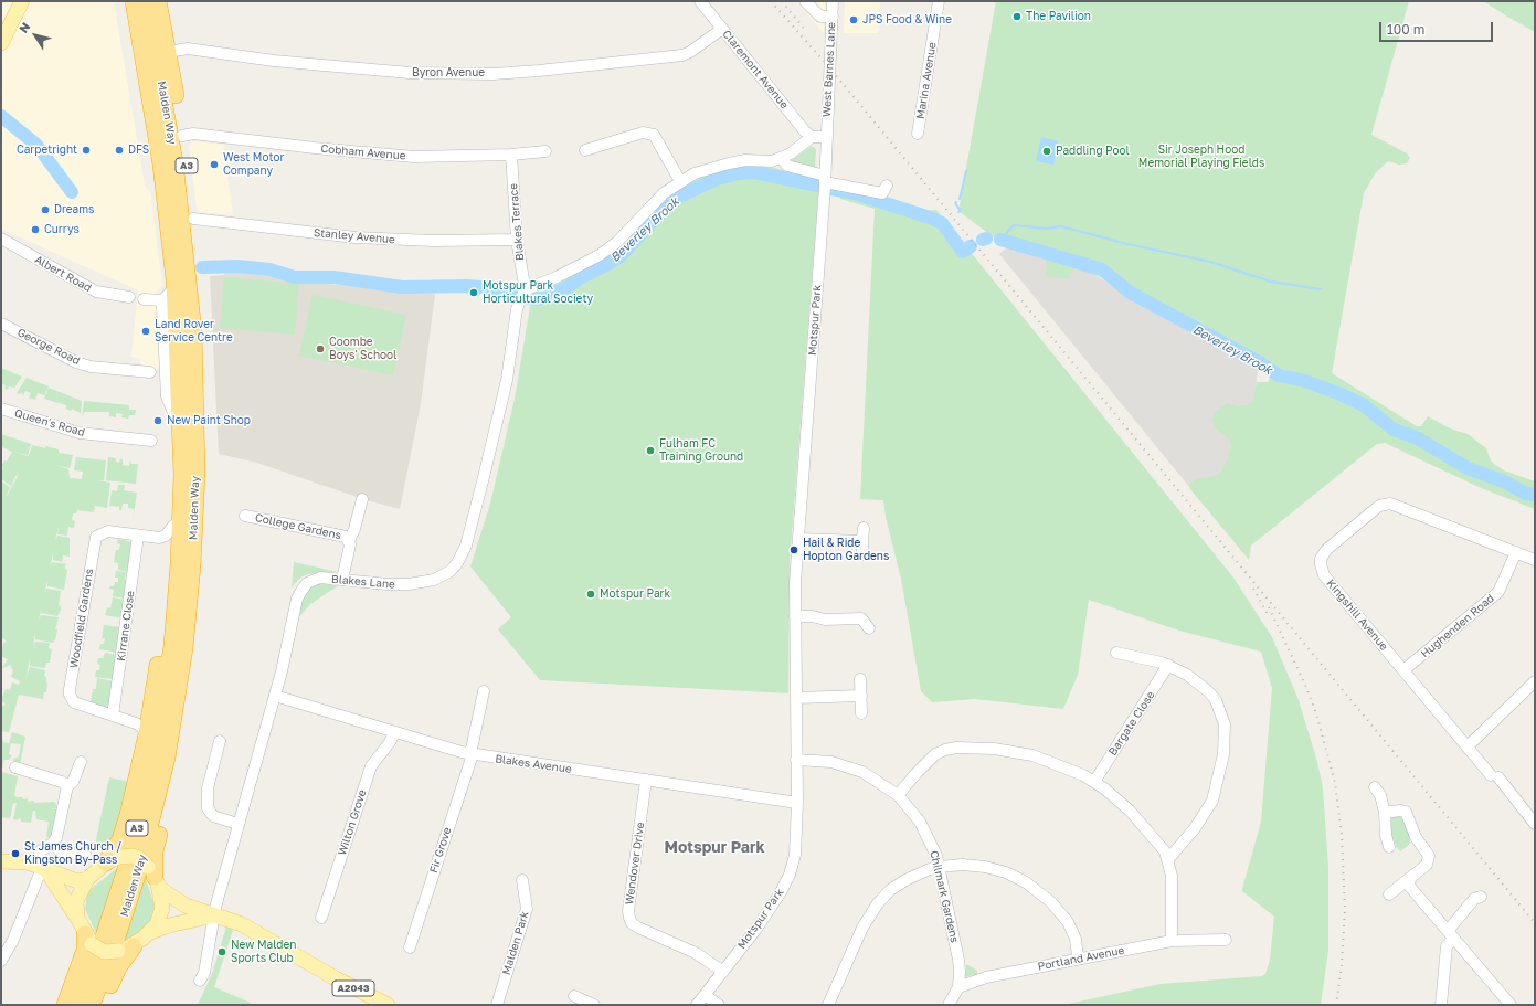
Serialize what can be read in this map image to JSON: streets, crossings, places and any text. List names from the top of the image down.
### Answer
{
  "streets": {
    "highway": ["Malden Way", "A3"],
    "main road": ["A2043"],
    "street": [
      "Claremont Avenue",
      "West Barnes Lane",
      "Byron Avenue",
      "Marina Avenue",
      "Cobham Avenue",
      "Blakes Terrace",
      "Stanley Avenue",
      "Albert Road",
      "Motspur Park",
      "George Road",
      "Queen's Road",
      "College Gardens",
      "Blakes Lane",
      "Kingshill Avenue",
      "Woodfield Gardens",
      "Kirrane Close",
      "Hughenden Road",
      "Bargate Close",
      "Blakes Avenue",
      "Wilton Grove",
      "Fir Grove",
      "Wendover Drive",
      "Chilmark Gardens",
      "Malden Park",
      "Portland Avenue"
    ]
  },
  "crossings": [
    ["Claremont Avenue", "Byron Avenue"],
    ["West Barnes Lane", "Motspur Park"],
    ["Byron Avenue", "A3"],
    ["Malden Way", "A3"],
    ["Cobham Avenue", "A3"],
    ["Cobham Avenue", "Blakes Terrace"],
    ["A3", "Stanley Avenue"],
    ["Blakes Terrace", "Stanley Avenue"],
    ["Blakes Terrace", "Blakes Lane"],
    ["Motspur Park", "Blakes Avenue"],
    ["Motspur Park", "Wendover Drive"],
    ["Motspur Park", "Chilmark Gardens"],
    ["College Gardens", "Blakes Lane"],
    ["Blakes Lane", "Blakes Avenue"],
    ["Blakes Lane", "A2043"],
    ["Kingshill Avenue", "Hughenden Road"],
    ["Woodfield Gardens", "Kirrane Close"],
    ["Blakes Avenue", "Wilton Grove"],
    ["Blakes Avenue", "Fir Grove"],
    ["Blakes Avenue", "Wendover Drive"],
    ["Chilmark Gardens", "Portland Avenue"]
  ],
  "districts": ["Motspur Park"],
  "water": ["Beverley Brook"],
  "parks": ["Sir Joseph Hood Memorial Playing Fields"],
  "places": [
    "The Pavilion",
    "JPS Food & Wine",
    "Carpetright",
    "DFS",
    "Paddling Pool",
    "West Motor Company",
    "Dreams",
    "Currys",
    "Motspur Park Horticultural Society",
    "Land Rover Service Centre",
    "Coombe Boys' School",
    "New Paint Shop",
    "Fulham FC Training Ground",
    "Hail & Ride Hopton Gardens",
    "Motspur Park",
    "St James Church / Kingston By-Pass",
    "New Malden Sports Club"
  ],
  "scale_bar": "100 m",
  "north": "top left"
}
